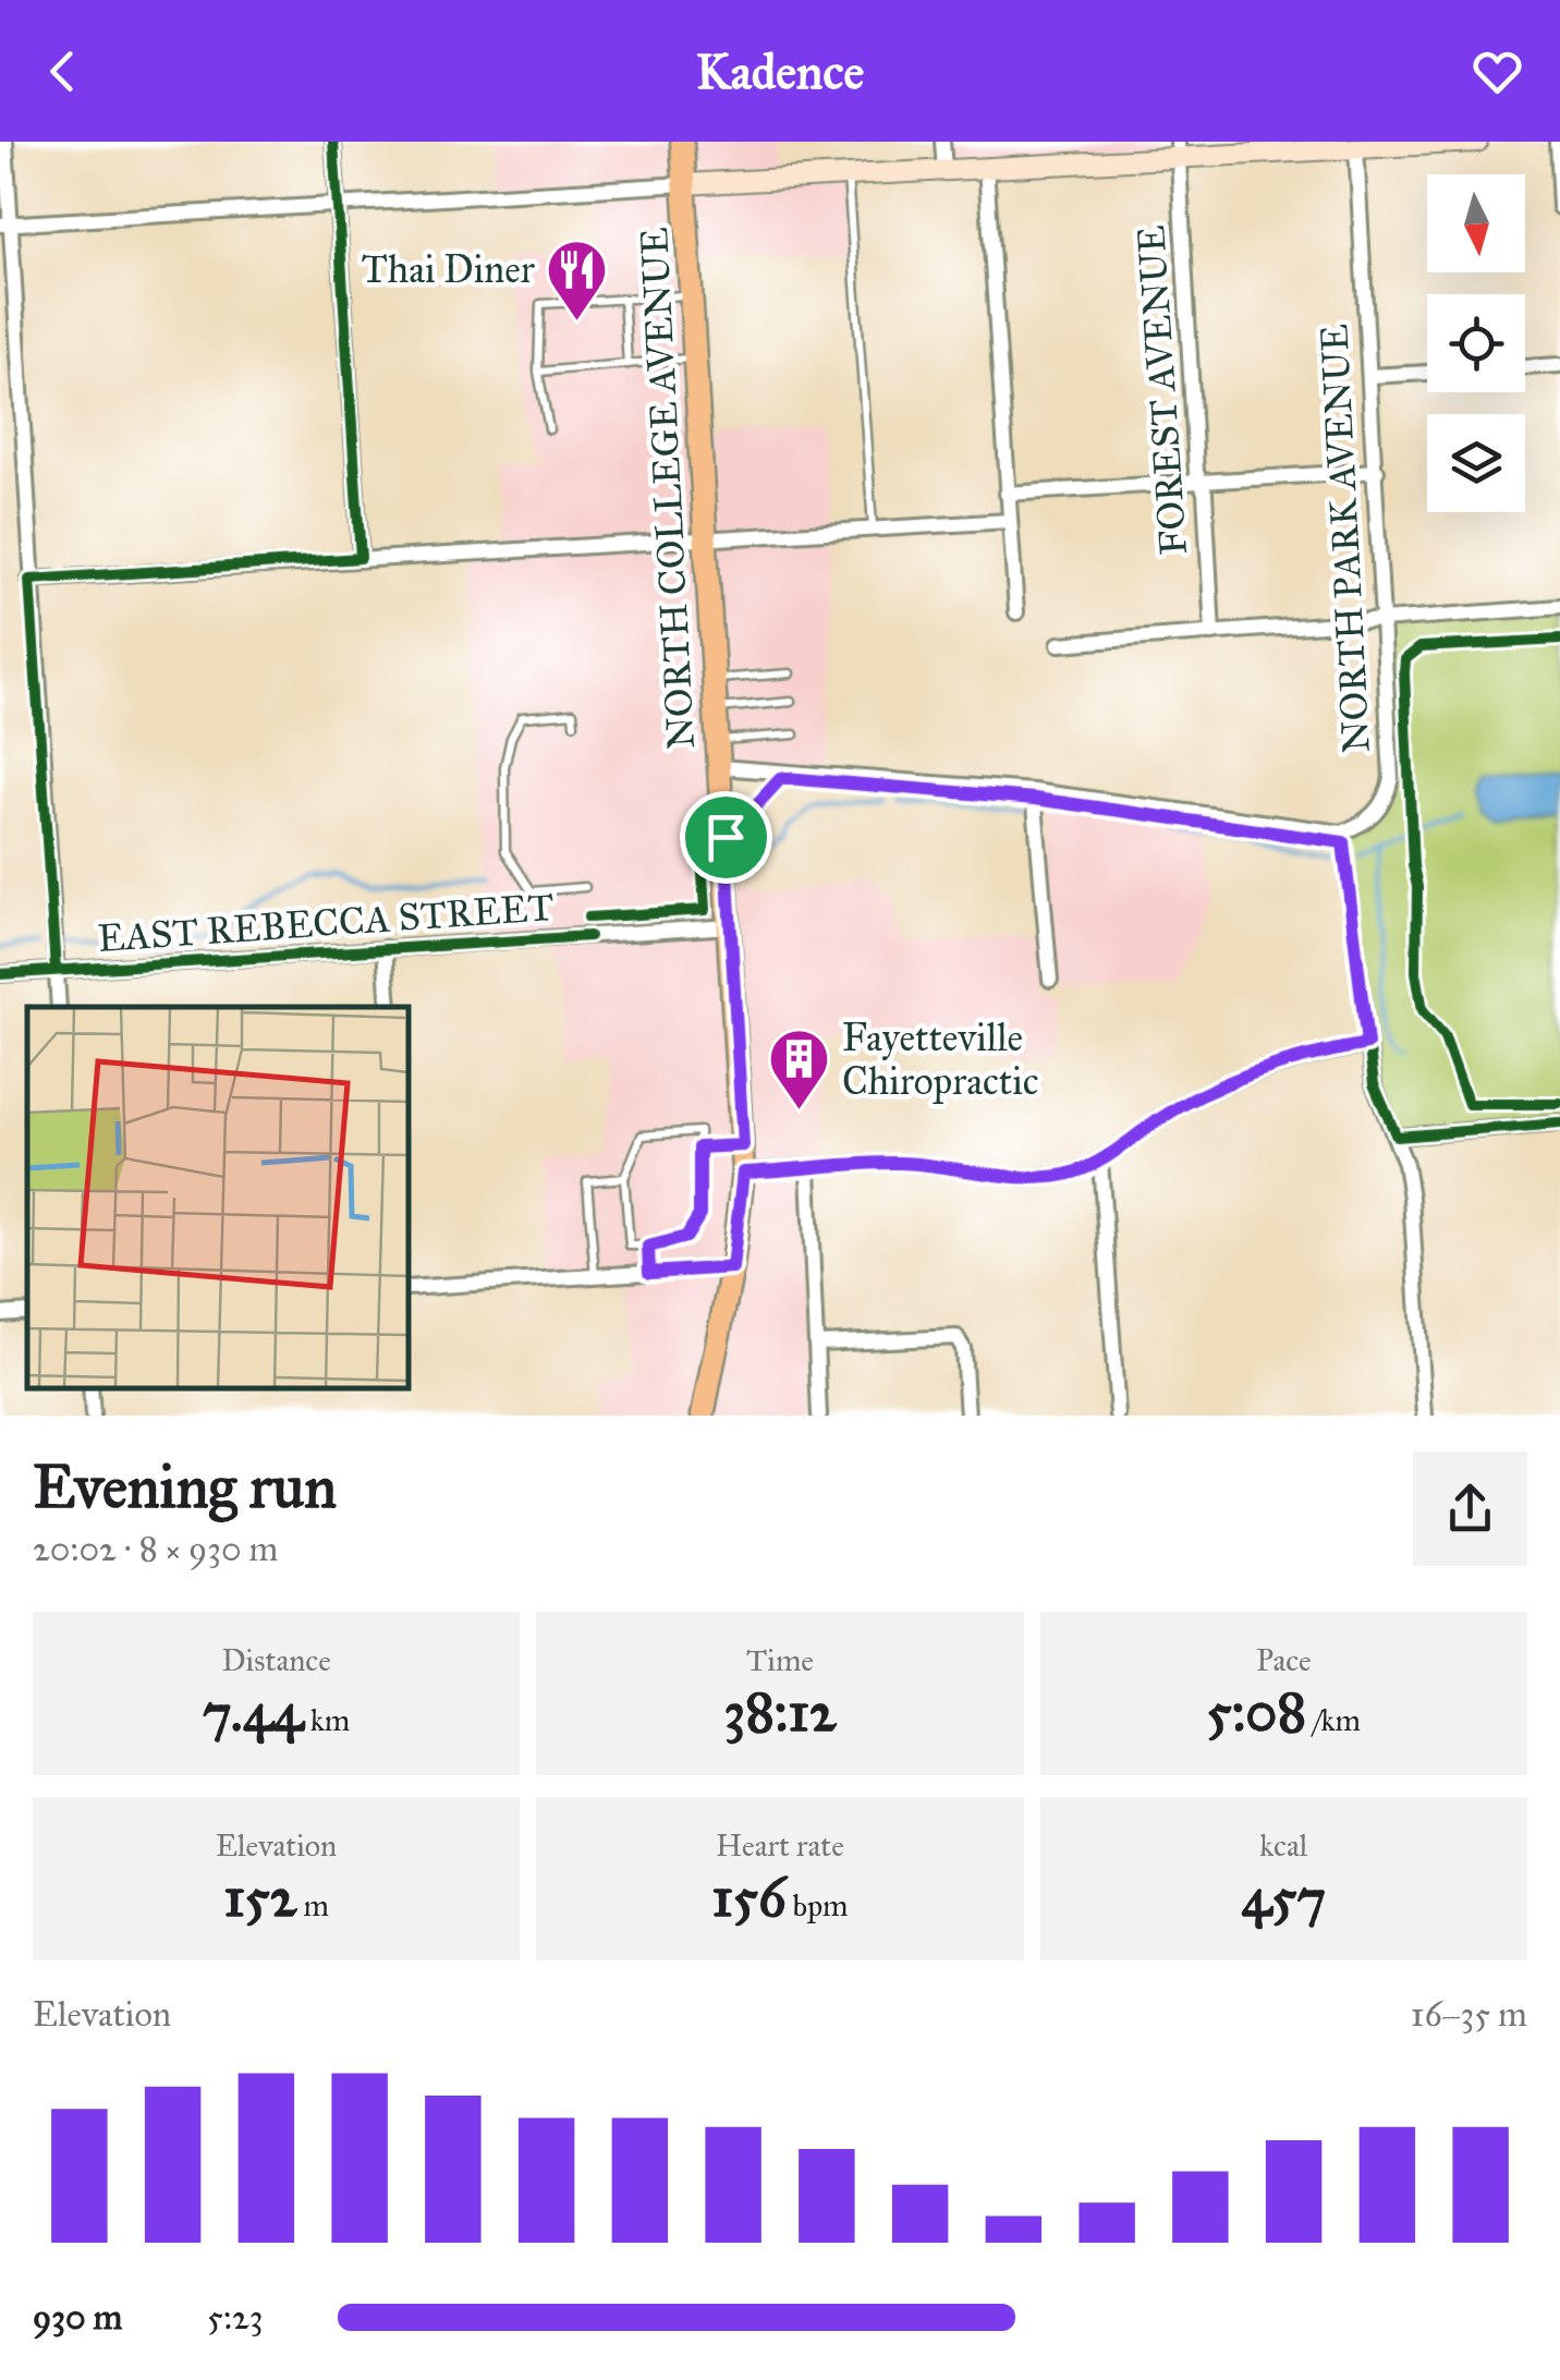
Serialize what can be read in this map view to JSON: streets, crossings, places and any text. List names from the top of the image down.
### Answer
{
  "streets": {
    "main road": ["NORTH COLLEGE AVENUE"],
    "street": ["FOREST AVENUE", "NORTH PARK AVENUE", "EAST REBECCA STREET"]
  },
  "crossings": [
    ["NORTH COLLEGE AVENUE", "EAST REBECCA STREET"]
  ],
  "places": {
    "restaurant": ["Thai Diner"],
    "building": ["Fayetteville Chiropractic"]
  },
  "north": "bottom",
  "page": {
    "header": "Kadence",
    "heading": ["Evening run", "20:02 · 8 × 930 m"],
    "stats": [
      ["Distance", "7.44 km"],
      ["Time", "38:12"],
      ["Pace", "5:08 /km"],
      ["Elevation", "152 m"],
      ["Heart rate", "156 bpm"],
      ["kcal", "457"]
    ],
    "chart": ["Elevation", "16–35 m"],
    "list": [
      {
        "name": "930 m",
        "note": "5:23"
      }
    ]
  }
}
